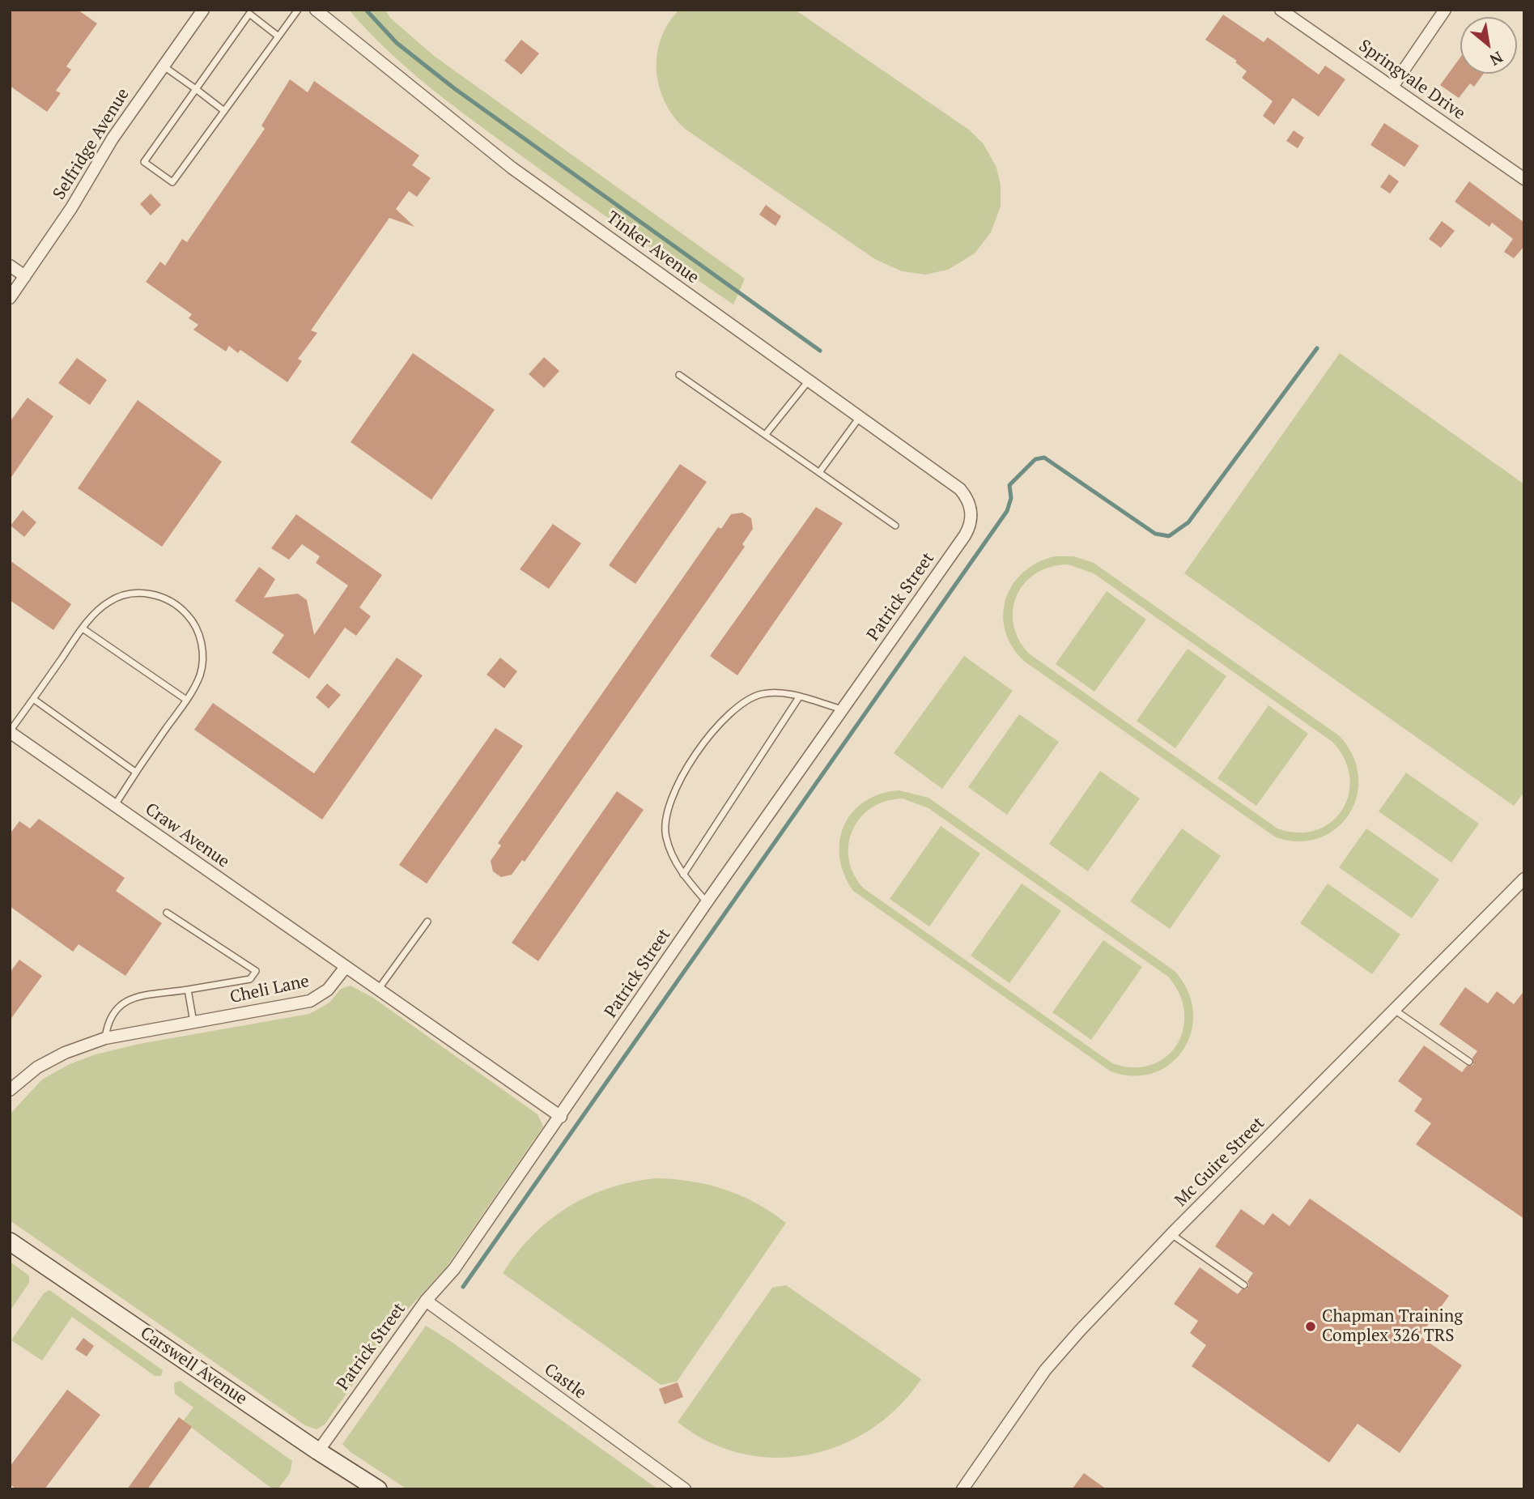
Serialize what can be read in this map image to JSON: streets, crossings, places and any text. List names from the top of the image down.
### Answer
{
  "streets": {
    "street": [
      "Springvale Drive",
      "Selfridge Avenue",
      "Tinker Avenue",
      "Patrick Street",
      "Craw Avenue",
      "Cheli Lane",
      "Mc Guire Street",
      "Carswell Avenue",
      "Castle"
    ]
  },
  "crossings": [
    ["Tinker Avenue", "Patrick Street"],
    ["Patrick Street", "Carswell Avenue"],
    ["Patrick Street", "Castle"],
    ["Craw Avenue", "Cheli Lane"]
  ],
  "places": ["Chapman Training Complex 326 TRS"],
  "north": "bottom right"
}
